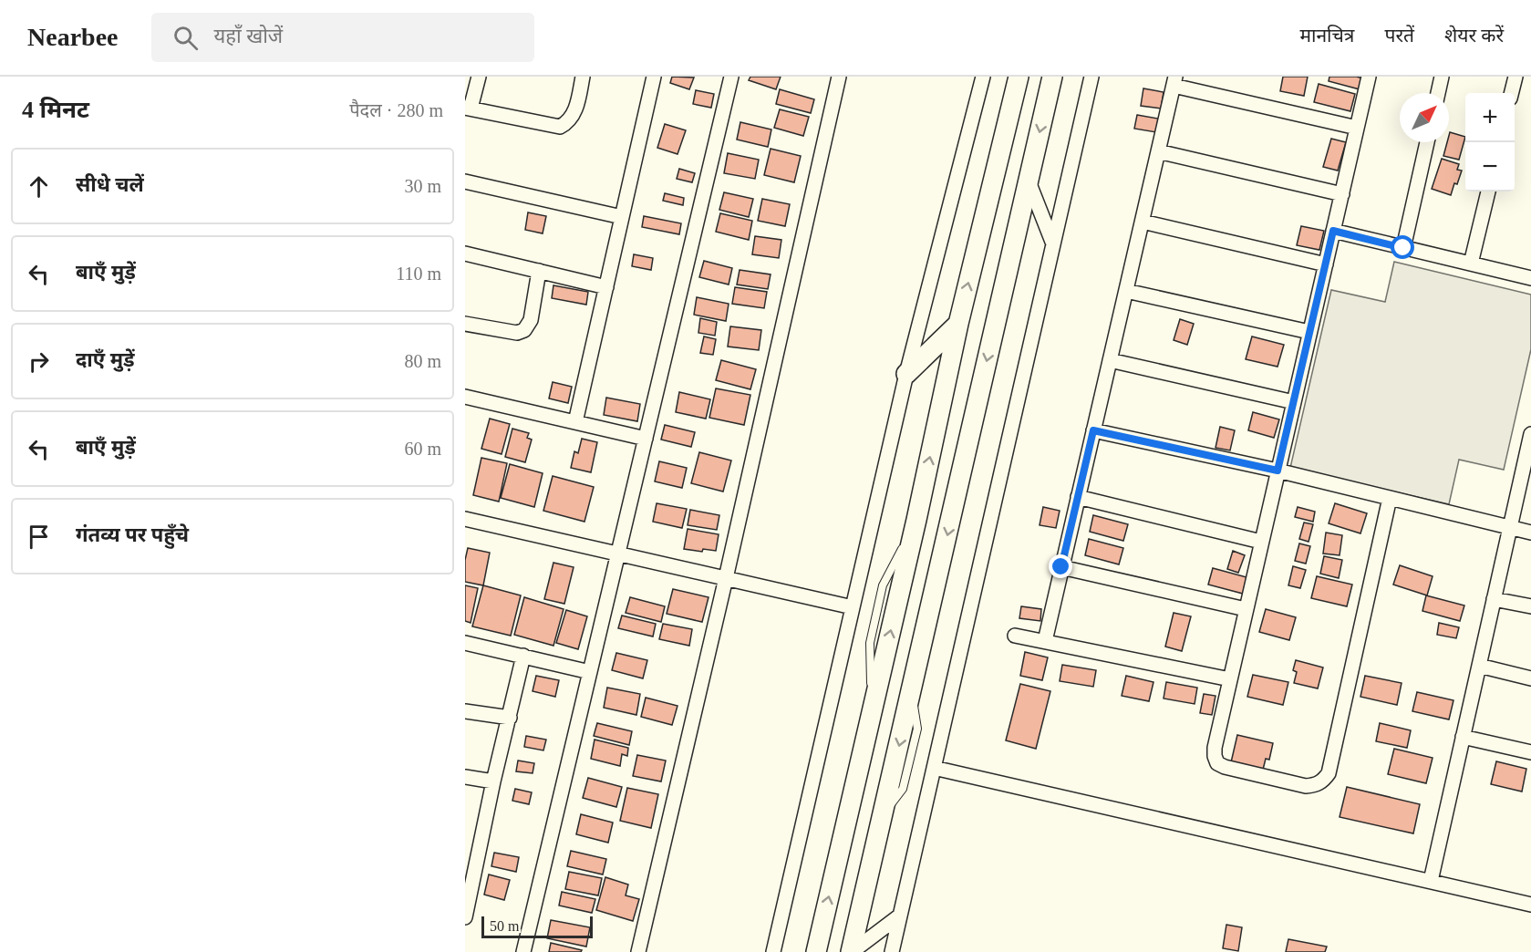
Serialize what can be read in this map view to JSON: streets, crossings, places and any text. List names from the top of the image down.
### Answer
{
  "scale_bar": "50 m",
  "north": "top right",
  "page": {
    "header": "Nearbee",
    "search": "यहाँ खोजें",
    "nav": ["मानचित्र", "परतें", "शेयर करें"],
    "heading": ["4 मिनट", "पैदल · 280 m"],
    "map_buttons": ["+", "−"],
    "list": [
      ["सीधे चलें", "30 m"],
      ["बाएँ मुड़ें", "110 m"],
      ["दाएँ मुड़ें", "80 m"],
      ["बाएँ मुड़ें", "60 m"],
      "गंतव्य पर पहुँचे"
    ],
    "scale": "50 m"
  }
}
